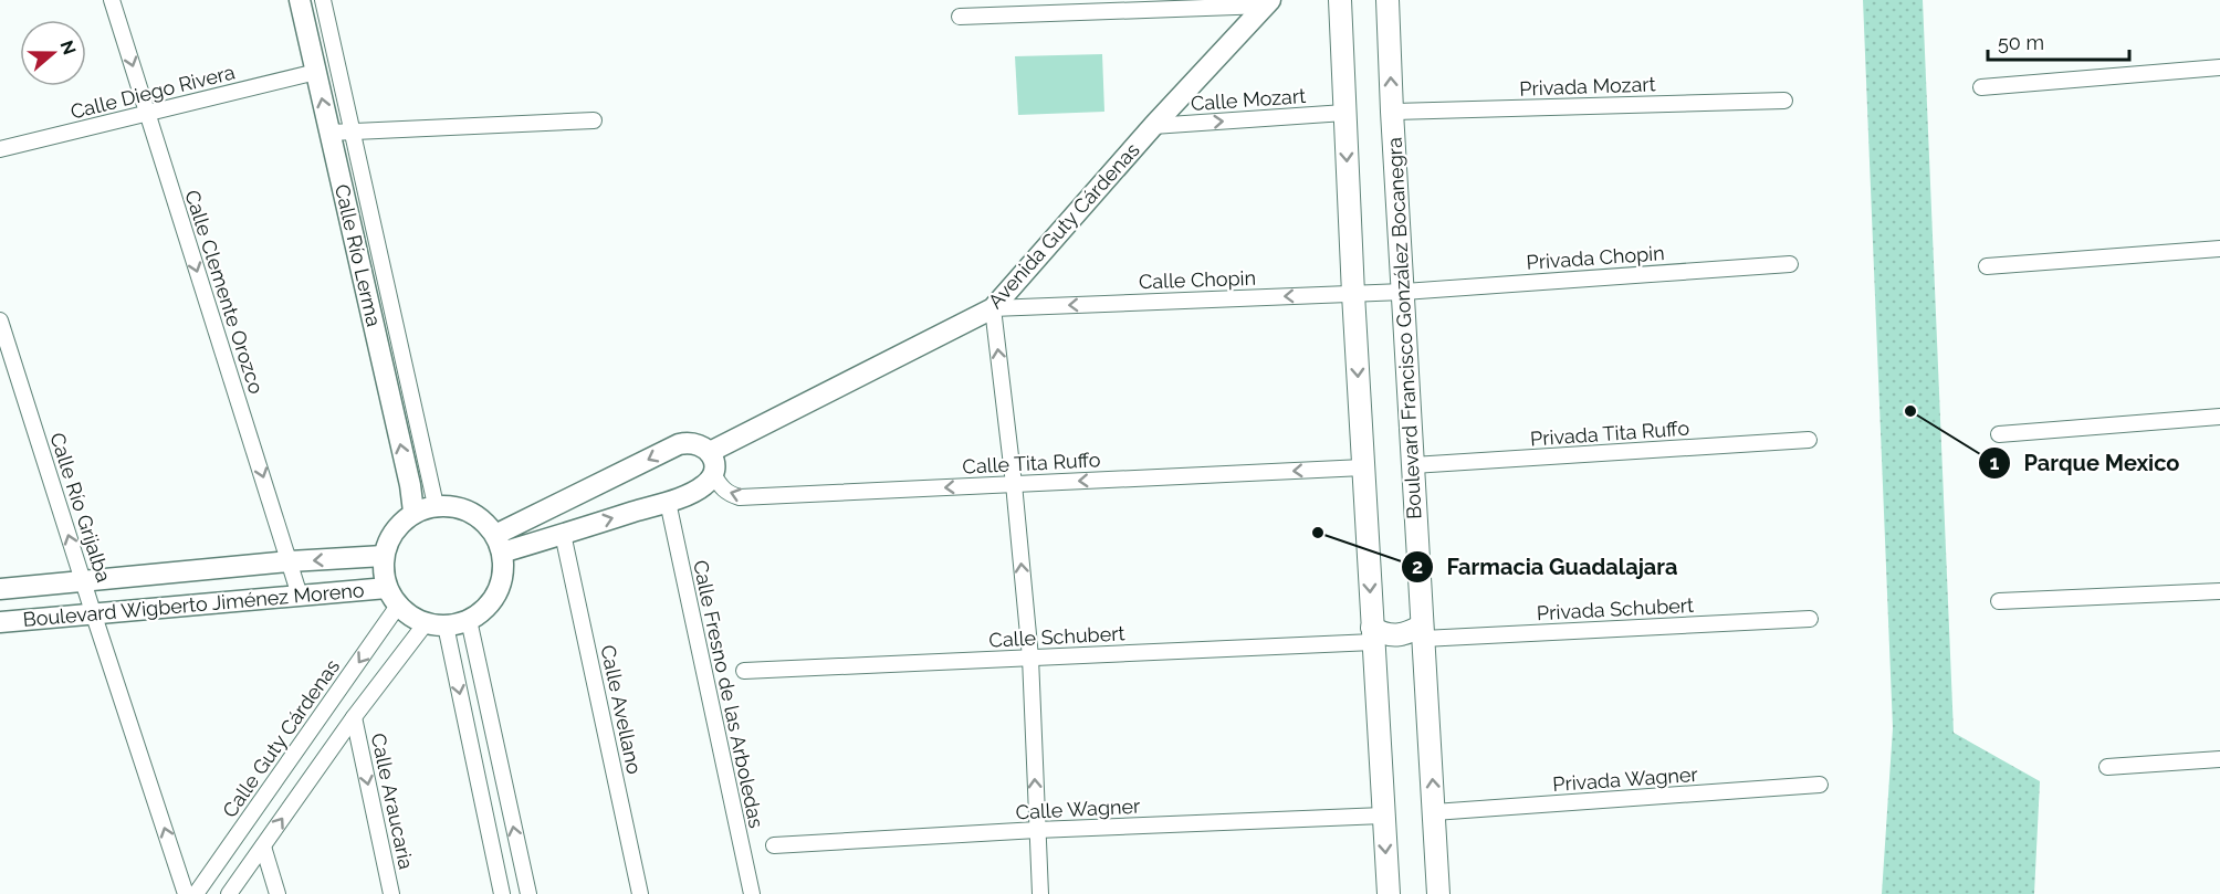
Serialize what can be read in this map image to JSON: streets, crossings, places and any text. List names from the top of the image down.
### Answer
{
  "streets": {
    "main road": ["Boulevard Francisco González Bocanegra"],
    "street": [
      "Privada Mozart",
      "Calle Diego Rivera",
      "Calle Mozart",
      "Avenida Guty Cárdenas",
      "Calle Río Lerma",
      "Privada Chopin",
      "Calle Chopin",
      "Calle Clemente Orozco",
      "Privada Tita Ruffo",
      "Calle Tita Ruffo",
      "Calle Río Grijalba",
      "Boulevard Wigberto Jiménez Moreno",
      "Privada Schubert",
      "Calle Schubert",
      "Calle Fresno de las Arboledas",
      "Calle Avellano",
      "Calle Guty Cárdenas",
      "Privada Wagner",
      "Calle Araucaria",
      "Calle Wagner"
    ]
  },
  "crossings": [
    ["Privada Mozart", "Boulevard Francisco González Bocanegra"],
    ["Calle Diego Rivera", "Calle Río Lerma"],
    ["Calle Diego Rivera", "Calle Clemente Orozco"],
    ["Calle Mozart", "Avenida Guty Cárdenas"],
    ["Avenida Guty Cárdenas", "Calle Chopin"],
    ["Calle Río Lerma", "Boulevard Wigberto Jiménez Moreno"],
    ["Calle Río Lerma", "Calle Guty Cárdenas"],
    ["Privada Chopin", "Calle Chopin"],
    ["Privada Chopin", "Boulevard Francisco González Bocanegra"],
    ["Calle Chopin", "Boulevard Francisco González Bocanegra"],
    ["Calle Clemente Orozco", "Boulevard Wigberto Jiménez Moreno"],
    ["Boulevard Francisco González Bocanegra", "Privada Tita Ruffo"],
    ["Boulevard Francisco González Bocanegra", "Privada Schubert"],
    ["Boulevard Francisco González Bocanegra", "Privada Wagner"],
    ["Calle Río Grijalba", "Boulevard Wigberto Jiménez Moreno"],
    ["Boulevard Wigberto Jiménez Moreno", "Calle Guty Cárdenas"]
  ],
  "one_way": [
    "Calle Chopin",
    "Calle Clemente Orozco",
    "Calle Tita Ruffo",
    "Calle Río Grijalba"
  ],
  "places": ["Parque Mexico", "Farmacia Guadalajara"],
  "scale_bar": "50 m",
  "north": "right"
}
